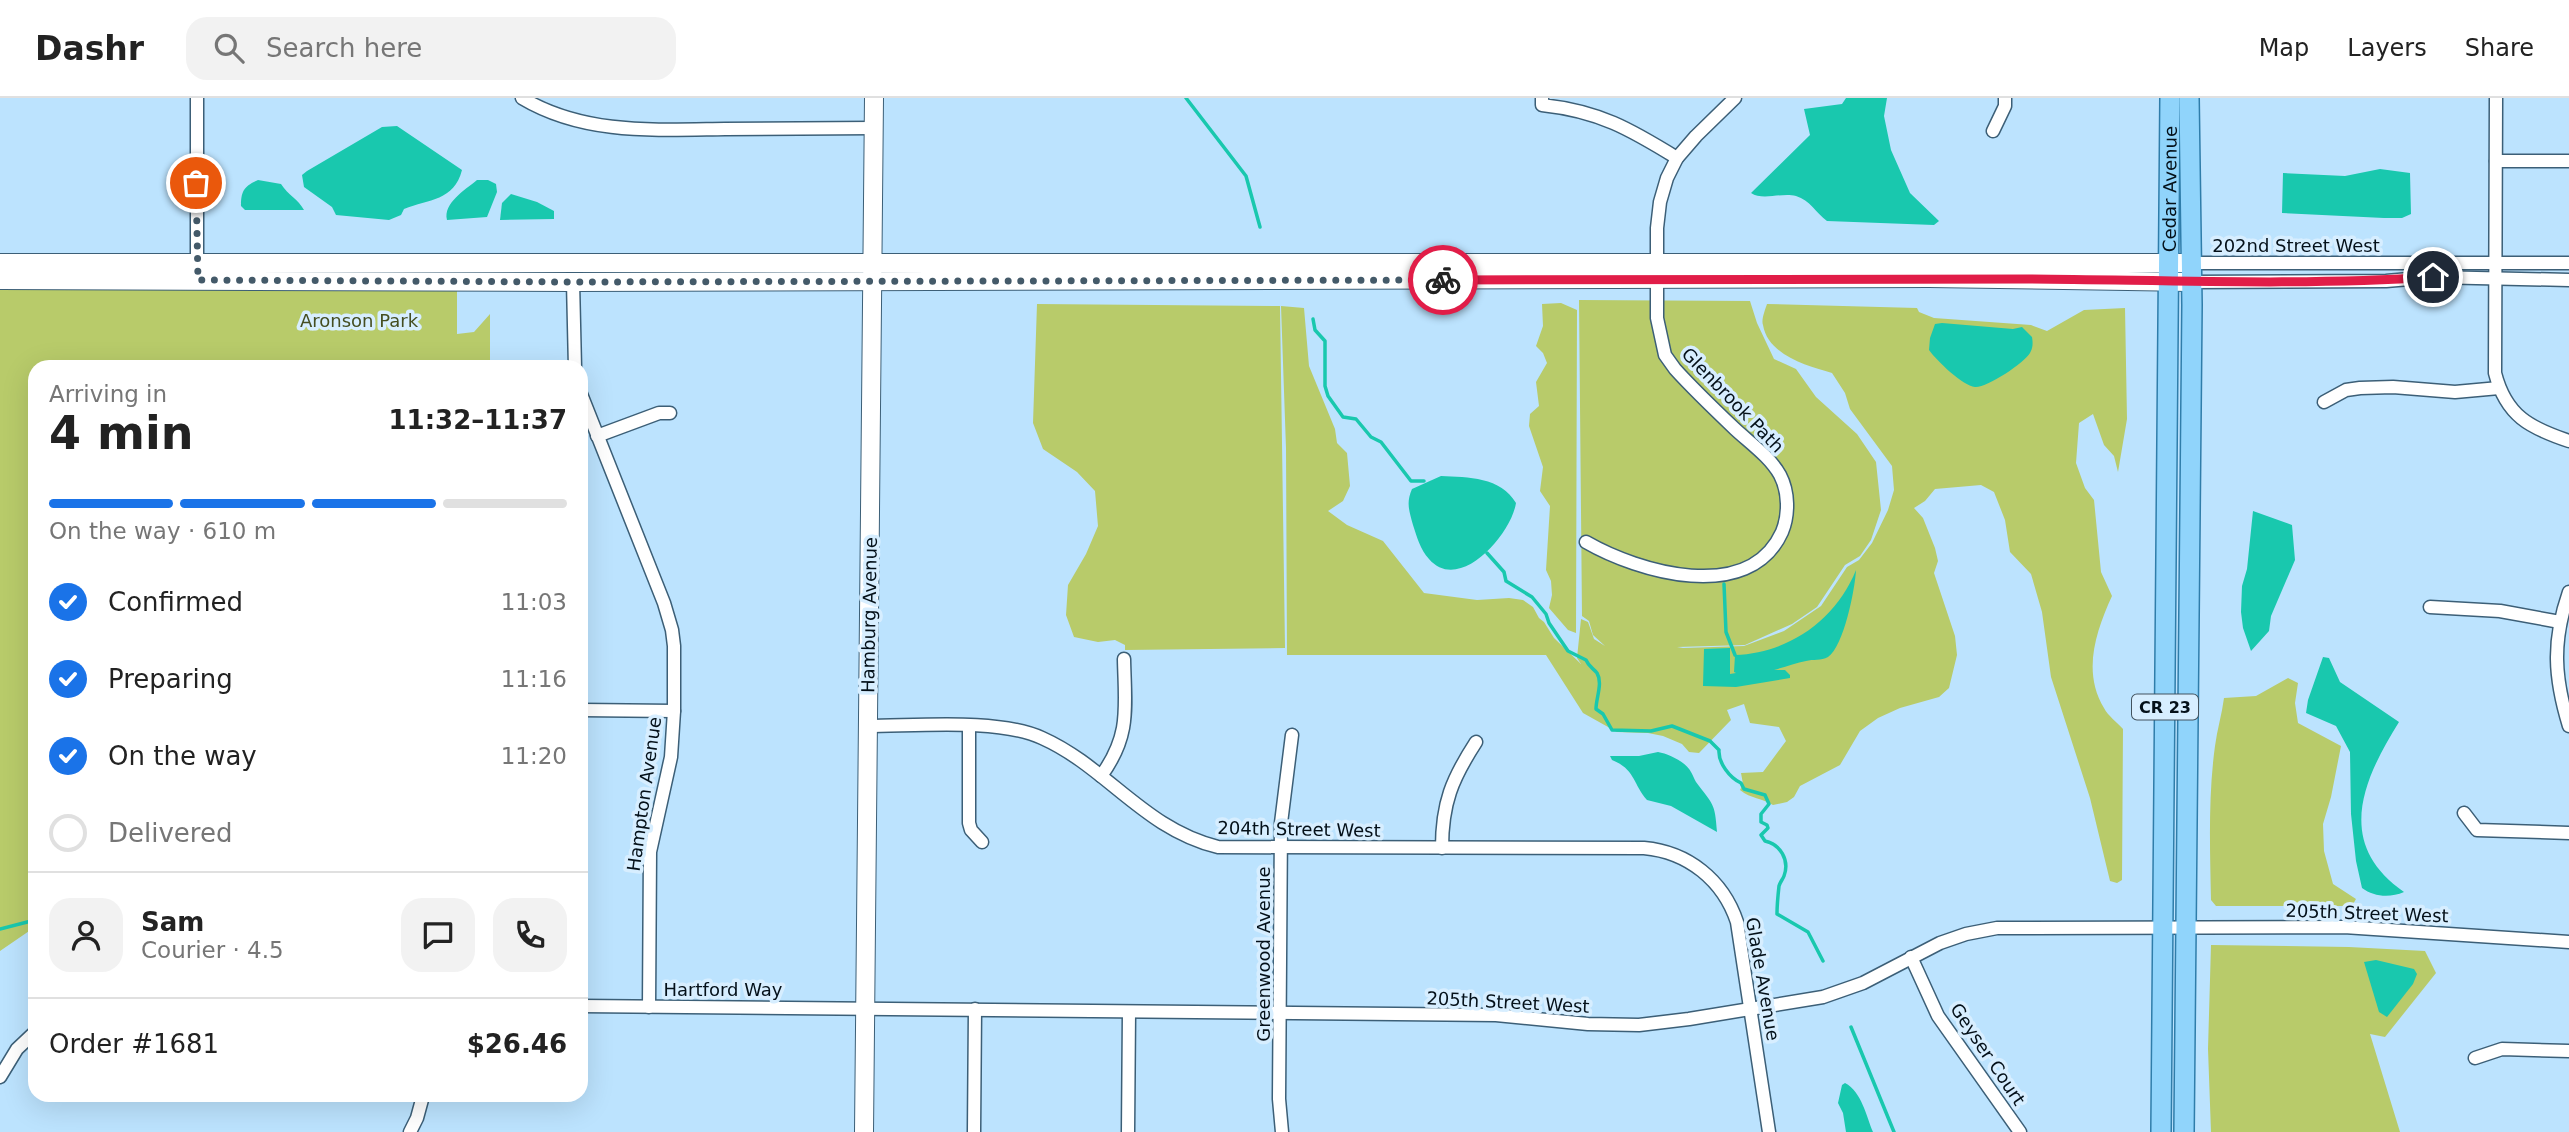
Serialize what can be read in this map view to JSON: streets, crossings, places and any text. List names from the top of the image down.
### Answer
{
  "streets": {
    "main road": ["Cedar Avenue", "Hamburg Avenue", "CR 23"],
    "street": [
      "202nd Street West",
      "Glenbrook Path",
      "Hampton Avenue",
      "204th Street West",
      "205th Street West",
      "Greenwood Avenue",
      "Glade Avenue",
      "Hartford Way",
      "Geyser Court"
    ]
  },
  "crossings": [
    ["Cedar Avenue", "202nd Street West"],
    ["Cedar Avenue", "CR 23"],
    ["202nd Street West", "CR 23"],
    ["Hamburg Avenue", "204th Street West"],
    ["Hamburg Avenue", "205th Street West"],
    ["Hamburg Avenue", "Hartford Way"],
    ["CR 23", "205th Street West"],
    ["Hampton Avenue", "Hartford Way"],
    ["204th Street West", "Greenwood Avenue"],
    ["204th Street West", "Glade Avenue"],
    ["205th Street West", "Greenwood Avenue"],
    ["205th Street West", "Glade Avenue"],
    ["205th Street West", "Hartford Way"],
    ["205th Street West", "Geyser Court"]
  ],
  "parks": ["Aronson Park"],
  "page": {
    "header": "Dashr",
    "search": "Search here",
    "nav": ["Map", "Layers", "Share"],
    "heading": ["4 min", "Arriving in", "11:32–11:37"],
    "panel": [
      "Sam",
      "Courier · 4.5",
      "Order #1681",
      "$26.46"
    ],
    "bar": "On the way · 610 m",
    "list": [
      ["Confirmed", "11:03"],
      ["Preparing", "11:16"],
      ["On the way", "11:20"],
      "Delivered"
    ]
  }
}
